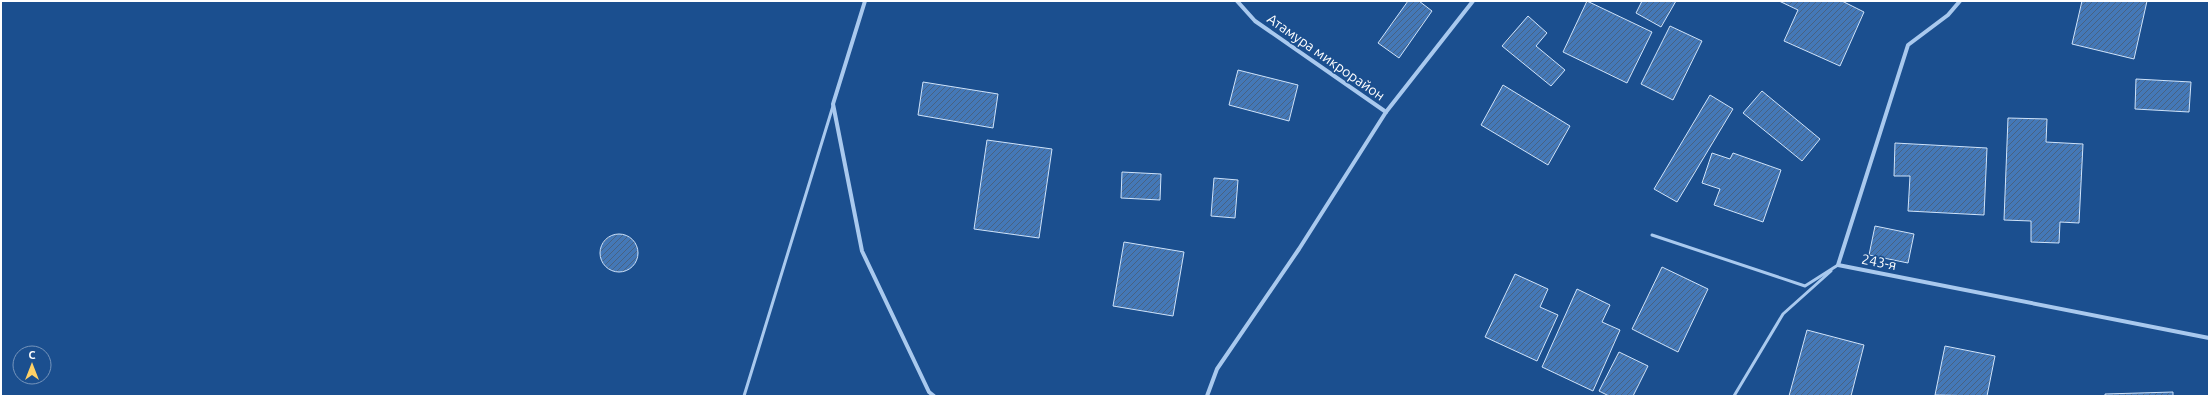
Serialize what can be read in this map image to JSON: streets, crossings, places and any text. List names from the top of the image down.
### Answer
{
  "streets": {
    "street": ["Атамура микрорайон", "243-я"]
  },
  "north": "top"
}
